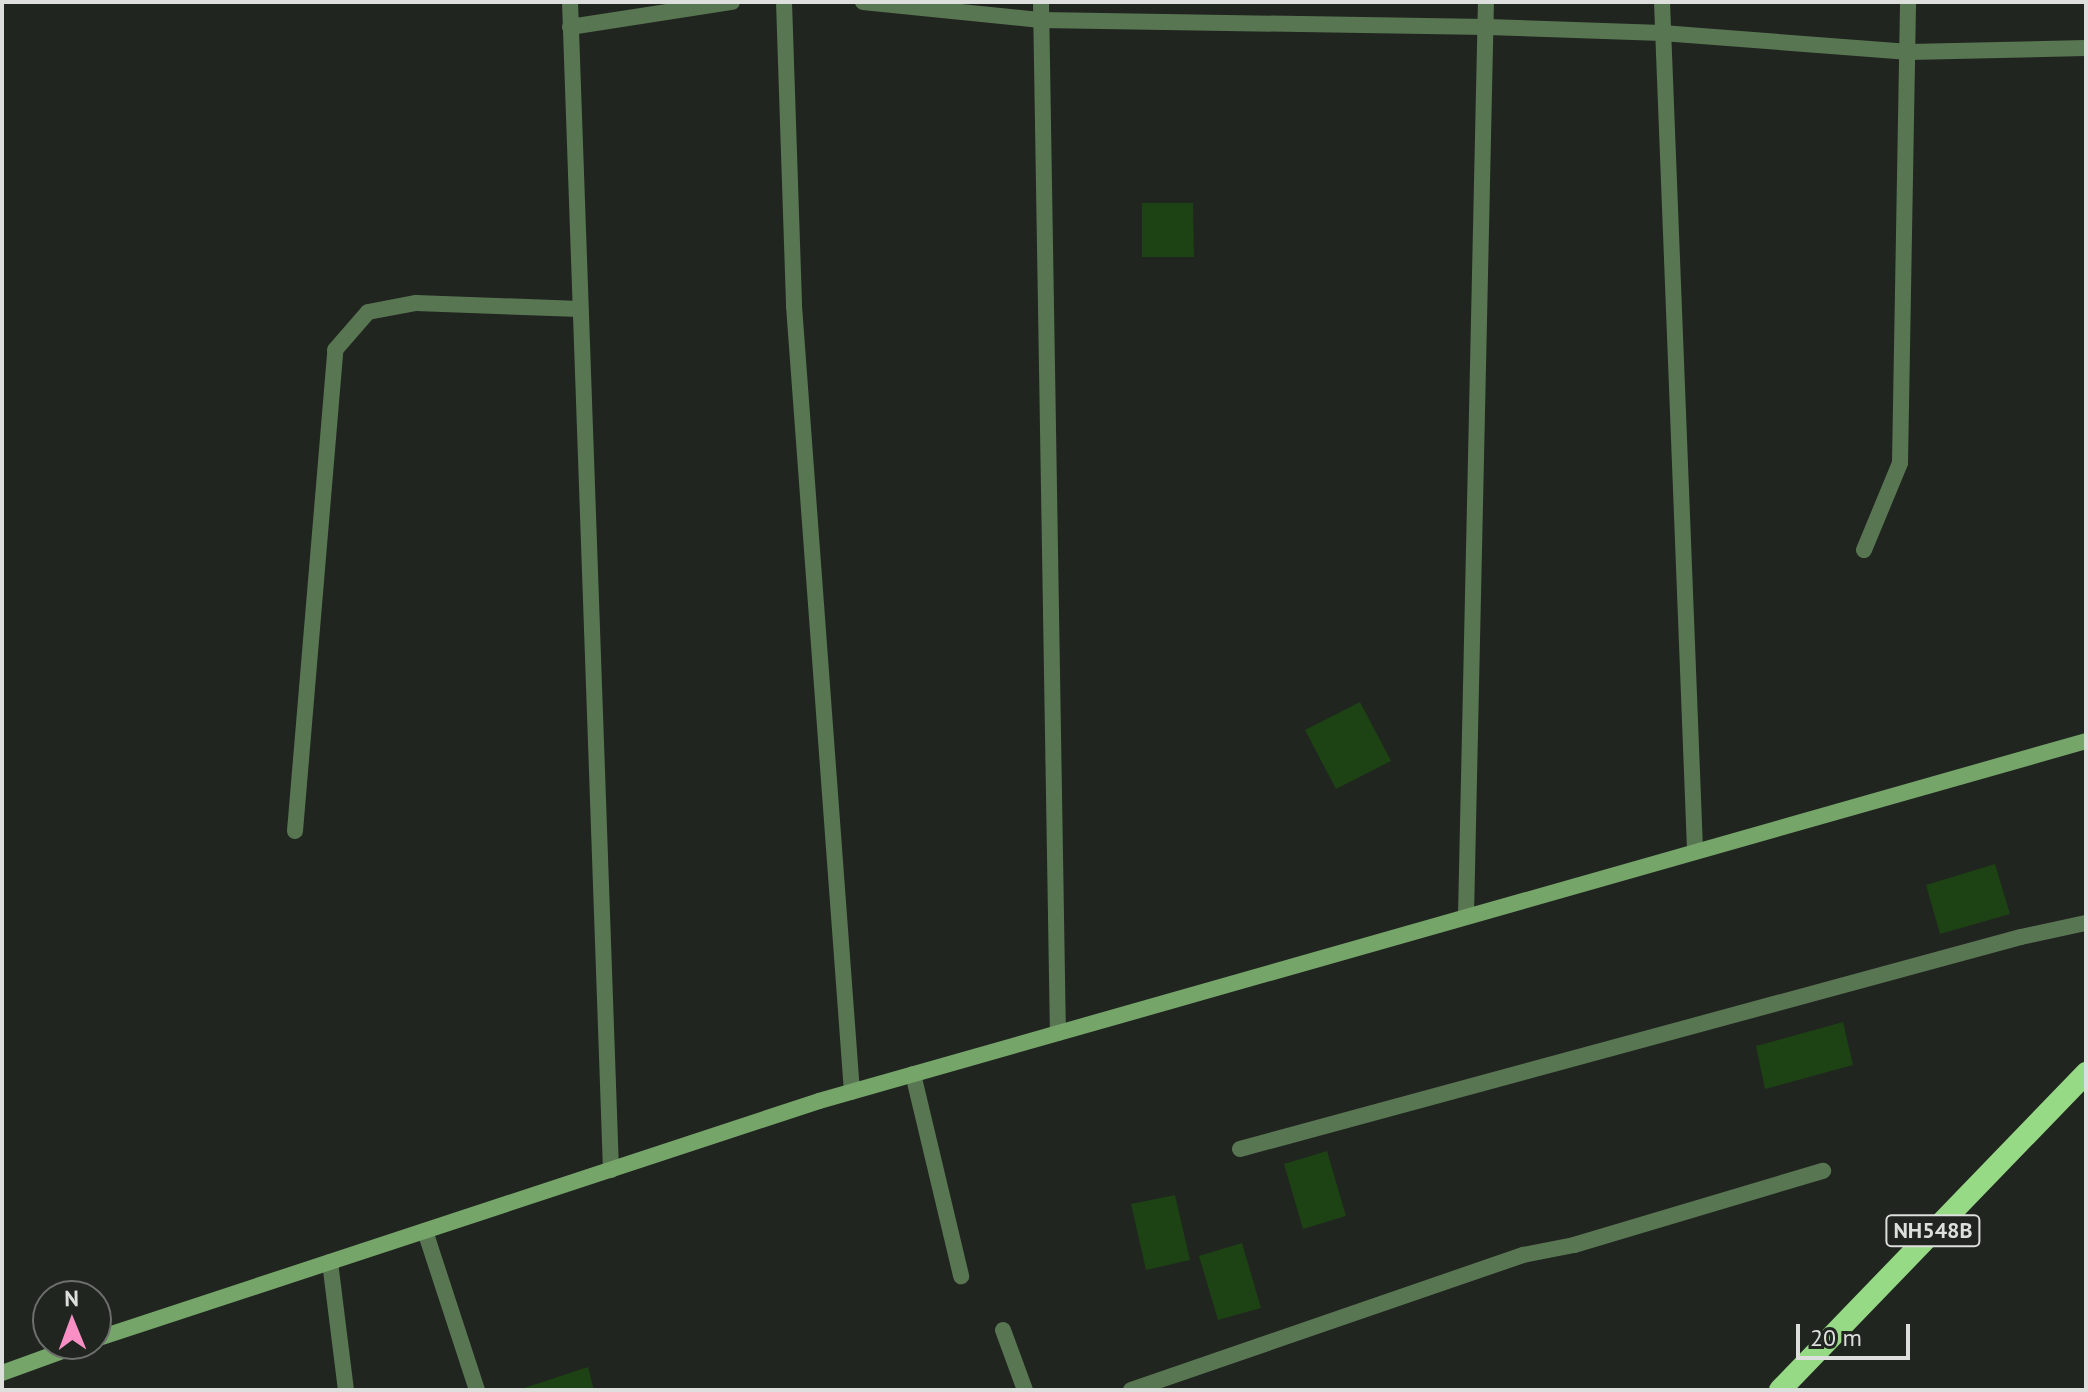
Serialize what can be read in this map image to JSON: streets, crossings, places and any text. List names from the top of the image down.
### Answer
{
  "streets": {
    "highway": ["NH548B"]
  },
  "scale_bar": "20 m",
  "north": "top"
}
